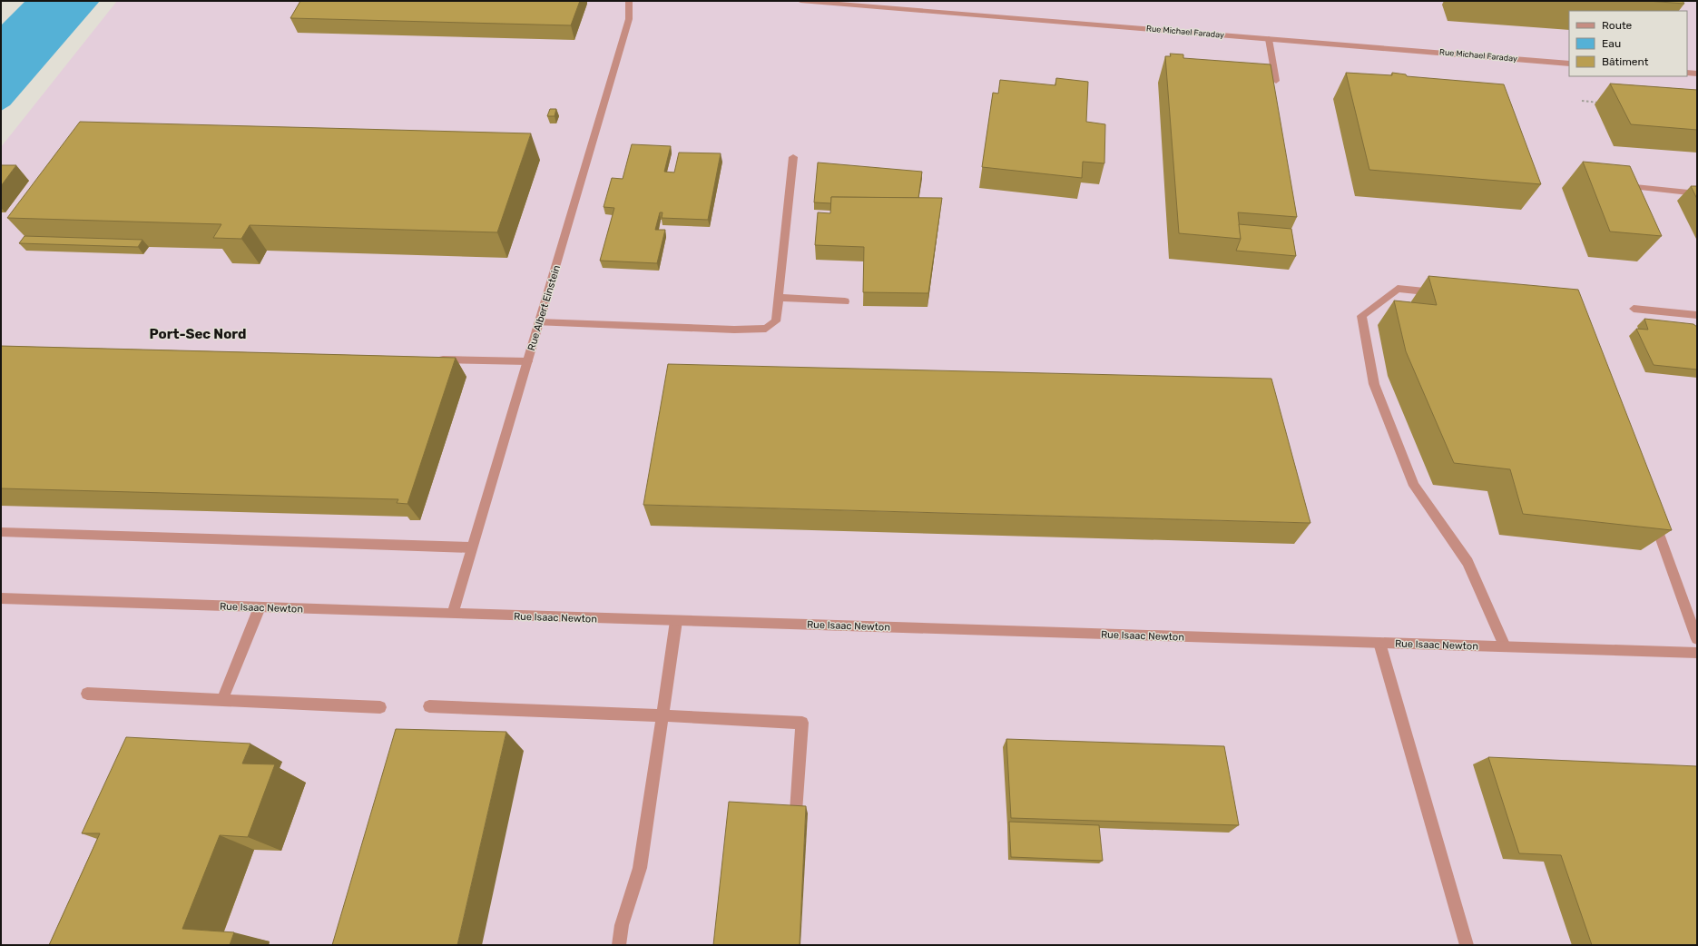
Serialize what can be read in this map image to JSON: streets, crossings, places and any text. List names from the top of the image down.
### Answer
{
  "streets": {
    "street": ["Rue Michael Faraday", "Rue Albert Einstein", "Rue Isaac Newton"]
  },
  "crossings": [
    ["Rue Albert Einstein", "Rue Isaac Newton"]
  ],
  "districts": ["Port-Sec Nord"],
  "legend": ["Route", "Eau", "Bâtiment"]
}
